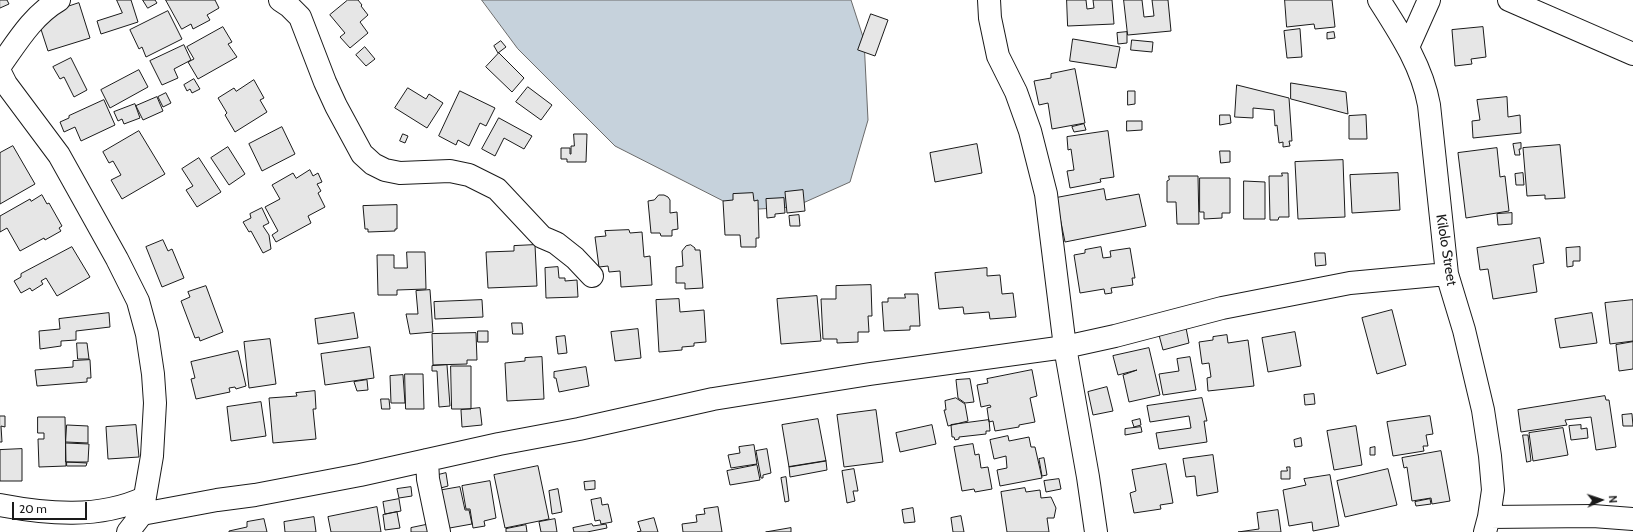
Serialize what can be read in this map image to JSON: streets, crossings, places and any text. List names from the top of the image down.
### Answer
{
  "streets": {
    "street": ["Kilolo Street"]
  },
  "scale_bar": "20 m",
  "north": "right"
}
